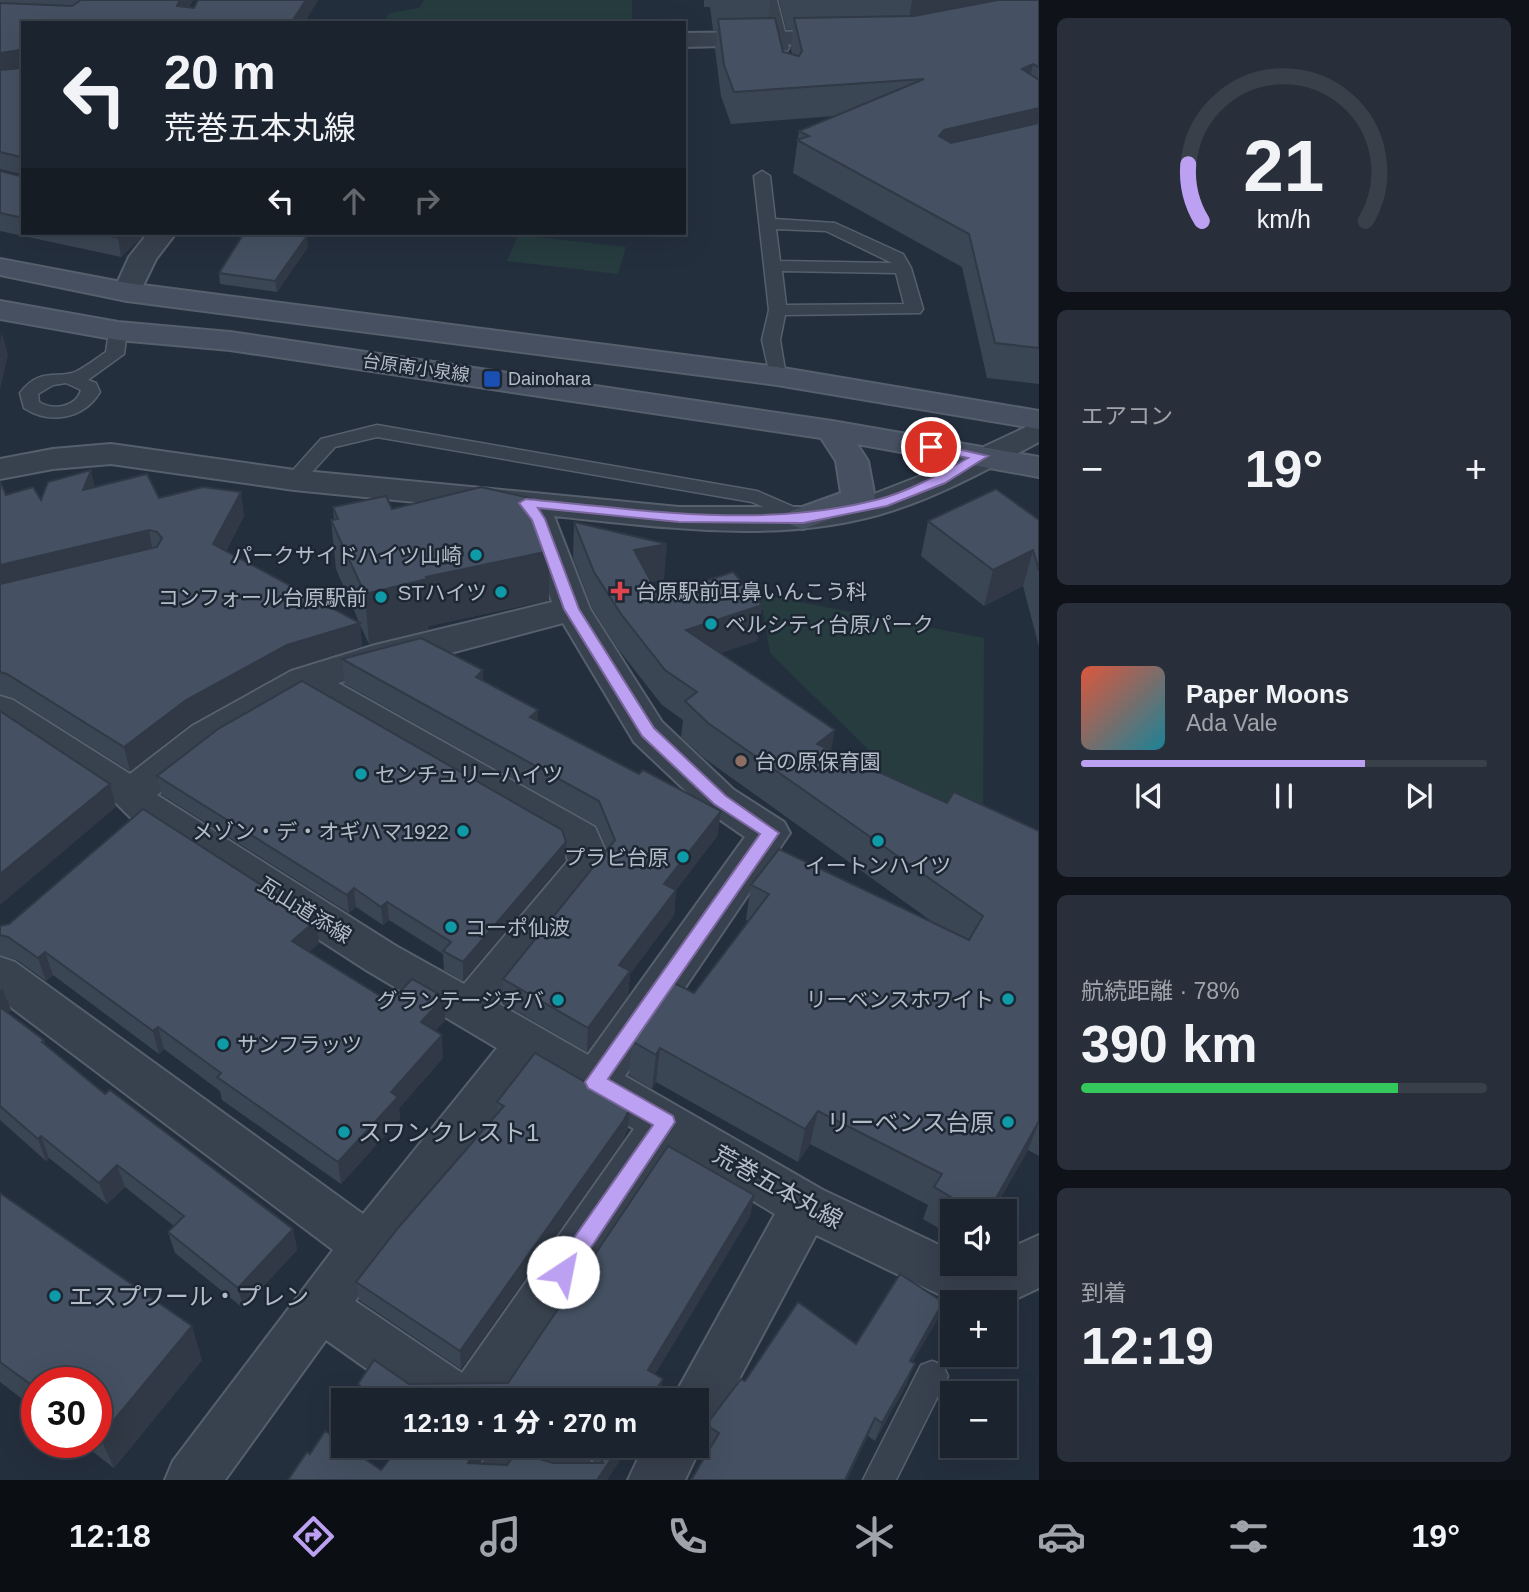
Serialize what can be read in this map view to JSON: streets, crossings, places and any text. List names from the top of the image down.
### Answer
{
  "streets": {
    "street": ["台原南小泉線", "瓦山道添線", "荒巻五本丸線"]
  },
  "crossings": [
    ["瓦山道添線", "荒巻五本丸線"]
  ],
  "places": {
    "transit": ["Dainohara"],
    "other": [
      "パークサイドハイツ山崎",
      "STハイツ",
      "コンフォール台原駅前",
      "ベルシティ台原パーク",
      "台の原保育園",
      "センチュリーハイツ",
      "メゾン・デ・オギハマ1922",
      "イートンハイツ",
      "プラビ台原",
      "コーポ仙波",
      "リーベンスホワイト",
      "グランテージチバ",
      "サンフラッツ",
      "リーベンス台原",
      "スワンクレスト1",
      "エスプワール・プレン"
    ],
    "health": ["台原駅前耳鼻いんこう科"]
  },
  "page": {
    "turn": ["20 m", "荒巻五本丸線"],
    "tile": [
      "エアコン",
      ["航続距離 · 78%", "390 km"],
      ["到着", "12:19"]
    ],
    "heat": ["−", "19°", "+"],
    "song": ["Paper Moons", "Ada Vale"],
    "map_buttons": ["+", "−"],
    "limit": "30",
    "trip": "12:19 · 1 分 · 270 m",
    "tabs": ["12:18", "19°"],
    "gauge": ["21", "km/h"]
  }
}
